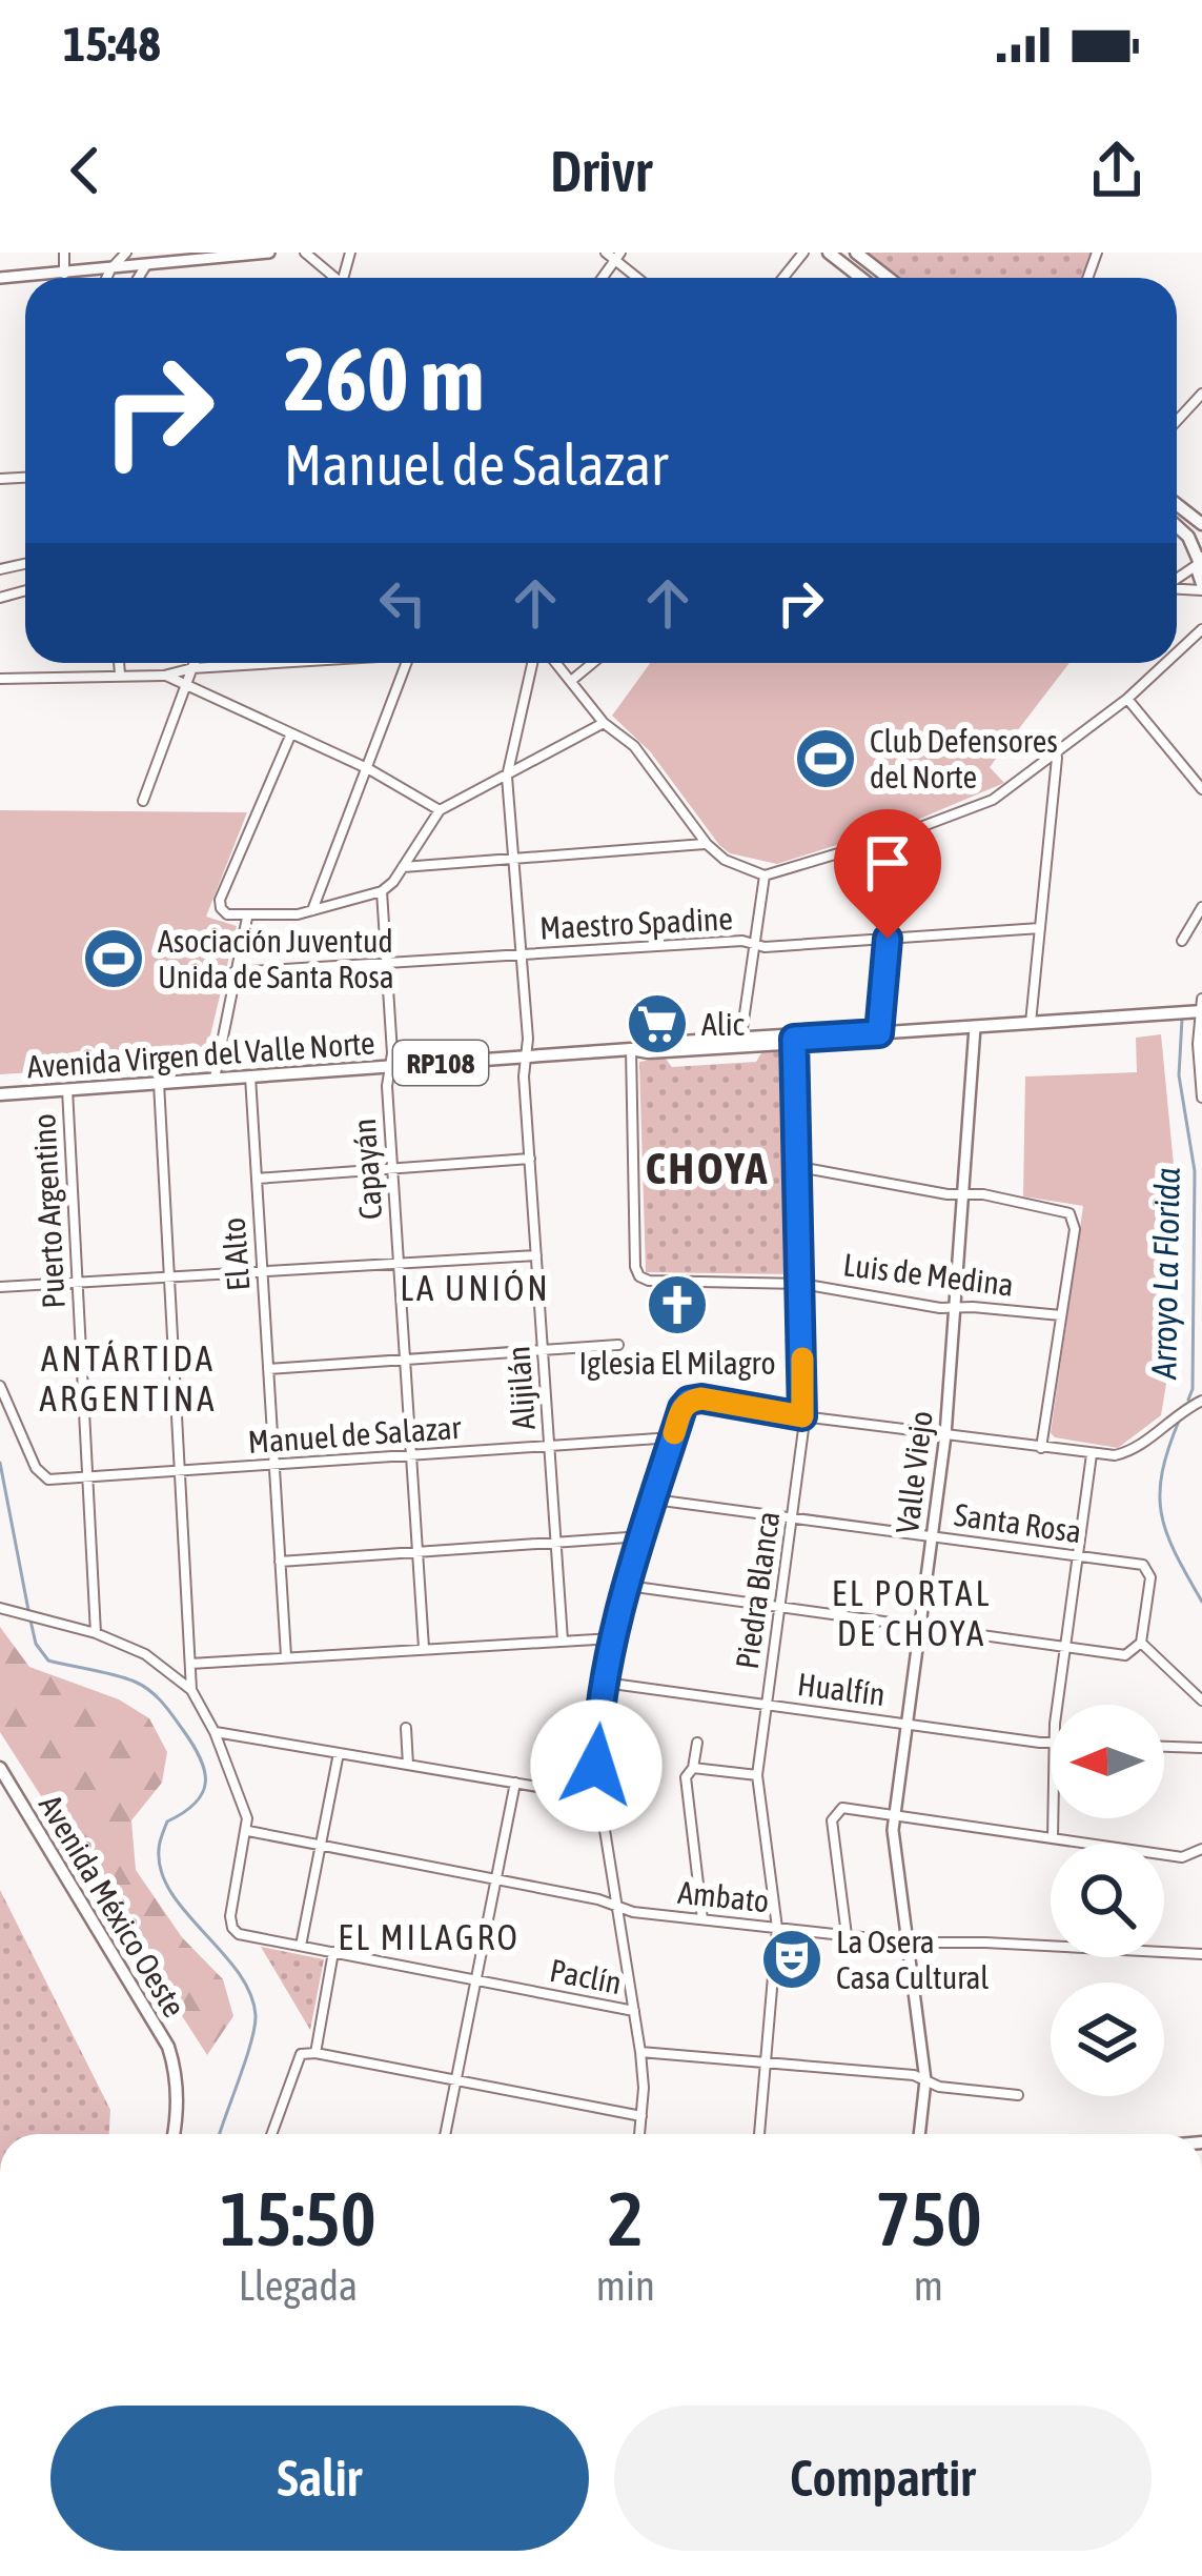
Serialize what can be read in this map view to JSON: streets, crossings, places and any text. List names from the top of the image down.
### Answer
{
  "streets": {
    "main road": ["Avenida Virgen del Valle Norte", "RP108", "Avenida México Oeste"],
    "street": [
      "Maestro Spadine",
      "Capayán",
      "Puerto Argentino",
      "El Alto",
      "Luis de Medina",
      "Alijilán",
      "Manuel de Salazar",
      "Valle Viejo",
      "Santa Rosa",
      "Piedra Blanca",
      "Hualfín",
      "Ambato",
      "Paclín"
    ]
  },
  "crossings": [
    ["Maestro Spadine", "Capayán"],
    ["Maestro Spadine", "Alijilán"],
    ["Avenida Virgen del Valle Norte", "Capayán"],
    ["Avenida Virgen del Valle Norte", "Puerto Argentino"],
    ["Avenida Virgen del Valle Norte", "El Alto"],
    ["Avenida Virgen del Valle Norte", "Luis de Medina"],
    ["Avenida Virgen del Valle Norte", "Alijilán"],
    ["Avenida Virgen del Valle Norte", "Valle Viejo"],
    ["Avenida Virgen del Valle Norte", "Piedra Blanca"],
    ["Capayán", "Manuel de Salazar"],
    ["Puerto Argentino", "Manuel de Salazar"],
    ["El Alto", "Manuel de Salazar"],
    ["Luis de Medina", "Valle Viejo"],
    ["Luis de Medina", "Piedra Blanca"],
    ["Alijilán", "Manuel de Salazar"],
    ["Valle Viejo", "Santa Rosa"],
    ["Valle Viejo", "Hualfín"],
    ["Valle Viejo", "Ambato"],
    ["Santa Rosa", "Piedra Blanca"],
    ["Piedra Blanca", "Hualfín"],
    ["Piedra Blanca", "Ambato"],
    ["Ambato", "Paclín"]
  ],
  "districts": [
    "CHOYA",
    "LA UNIÓN",
    "ANTÁRTIDA ARGENTINA",
    "EL PORTAL DE CHOYA",
    "EL MILAGRO"
  ],
  "water": ["Arroyo La Florida"],
  "places": {
    "sports": ["Club Defensores del Norte", "Asociación Juventud Unida de Santa Rosa"],
    "supermarket": ["Alic"],
    "church": ["Iglesia El Milagro"],
    "theatre": ["La Osera Casa Cultural"]
  },
  "north": "left",
  "page": {
    "status": "15:48",
    "header": "Drivr",
    "turn": ["260 m", "Manuel de Salazar"],
    "eta": [
      "15:50",
      "Llegada",
      "2",
      "min",
      "750",
      "m"
    ],
    "buttons": ["Salir", "Compartir"]
  }
}
